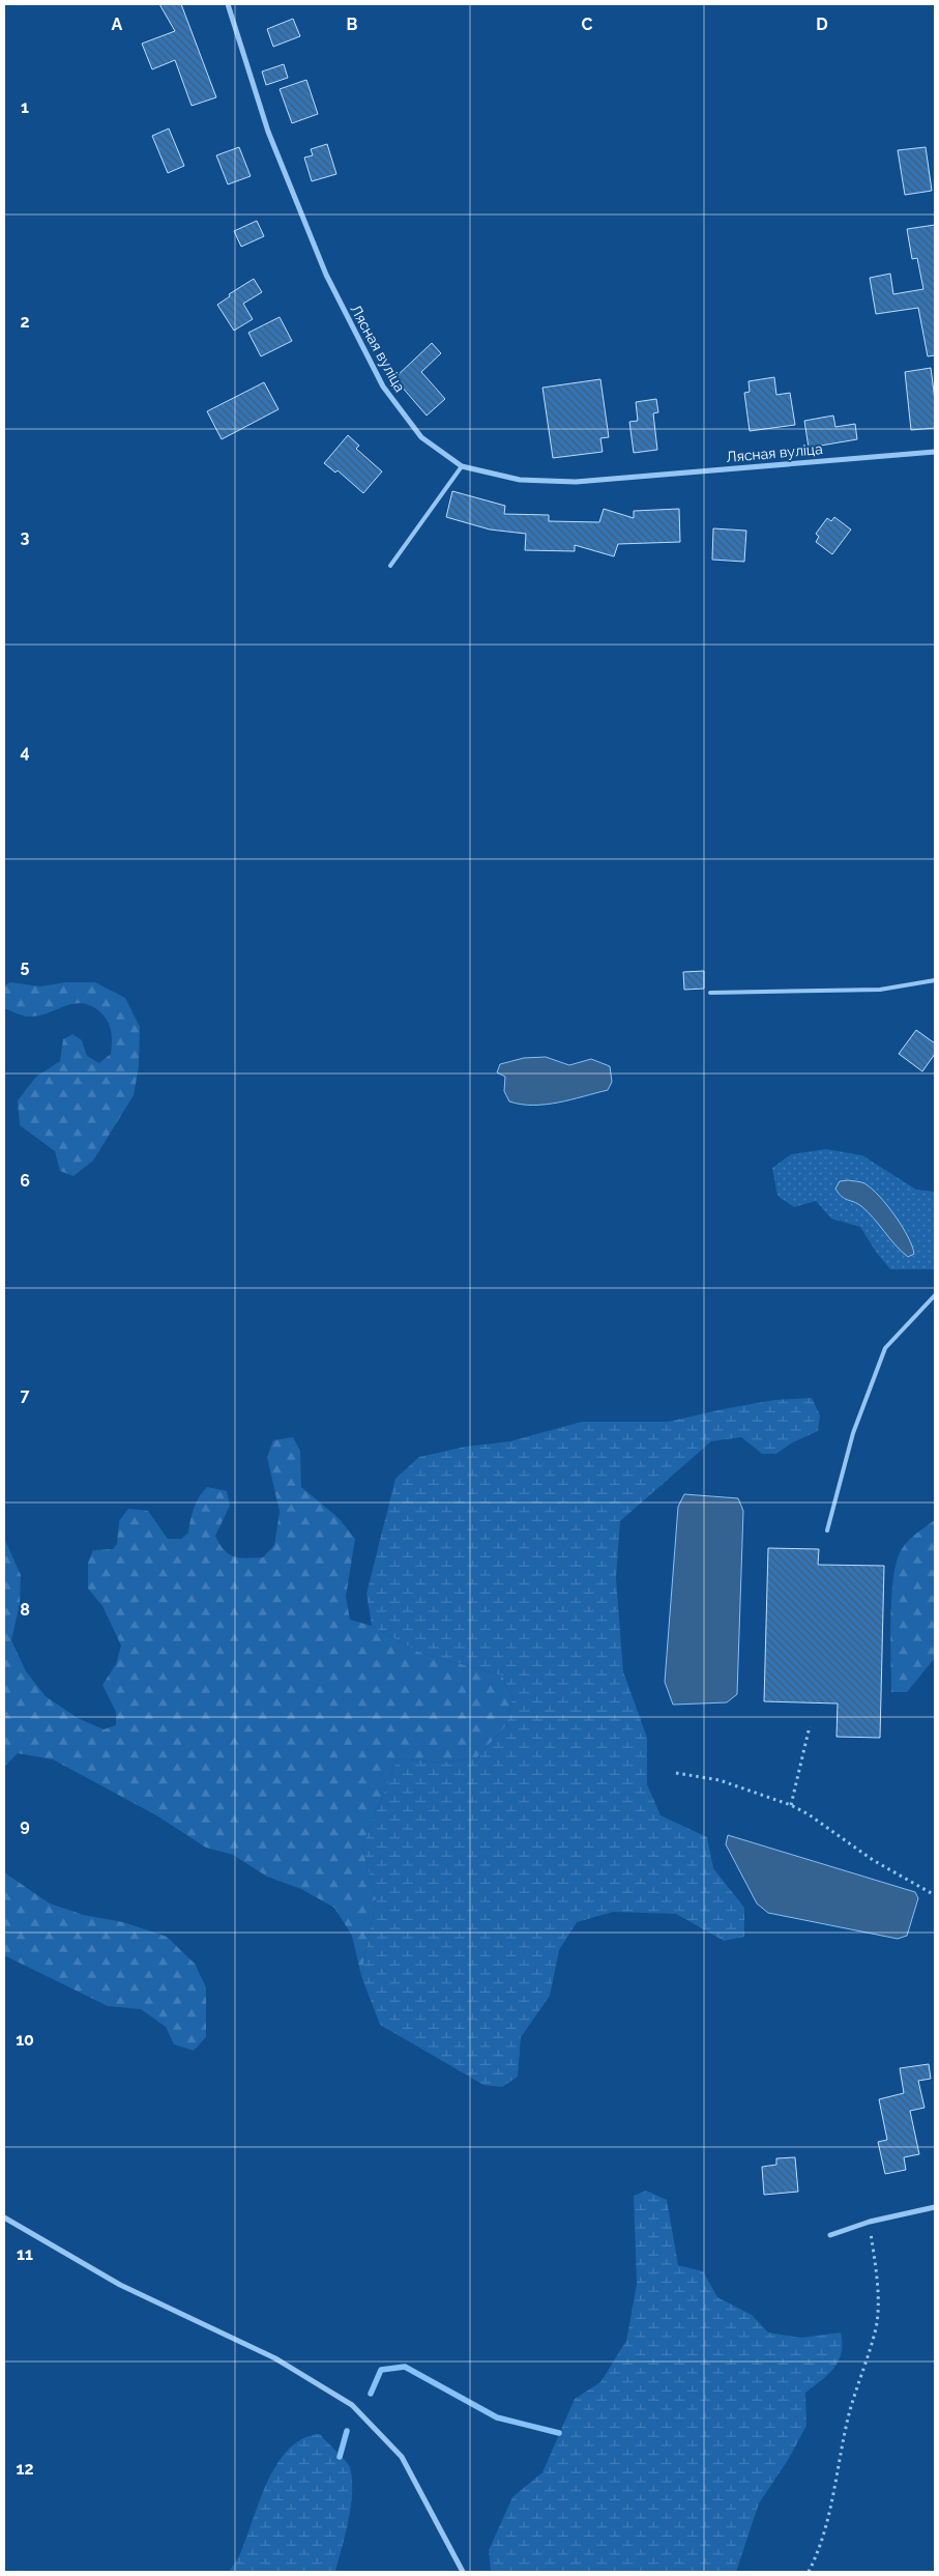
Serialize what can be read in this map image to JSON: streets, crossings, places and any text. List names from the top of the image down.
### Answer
{
  "streets": {
    "street": ["Лясная вуліца"]
  },
  "grid": {
    "columns": [
      "A",
      "B",
      "C",
      "D"
    ],
    "rows": [
      "1",
      "2",
      "3",
      "4",
      "5",
      "6",
      "7",
      "8",
      "9",
      "10",
      "11",
      "12"
    ]
  }
}
